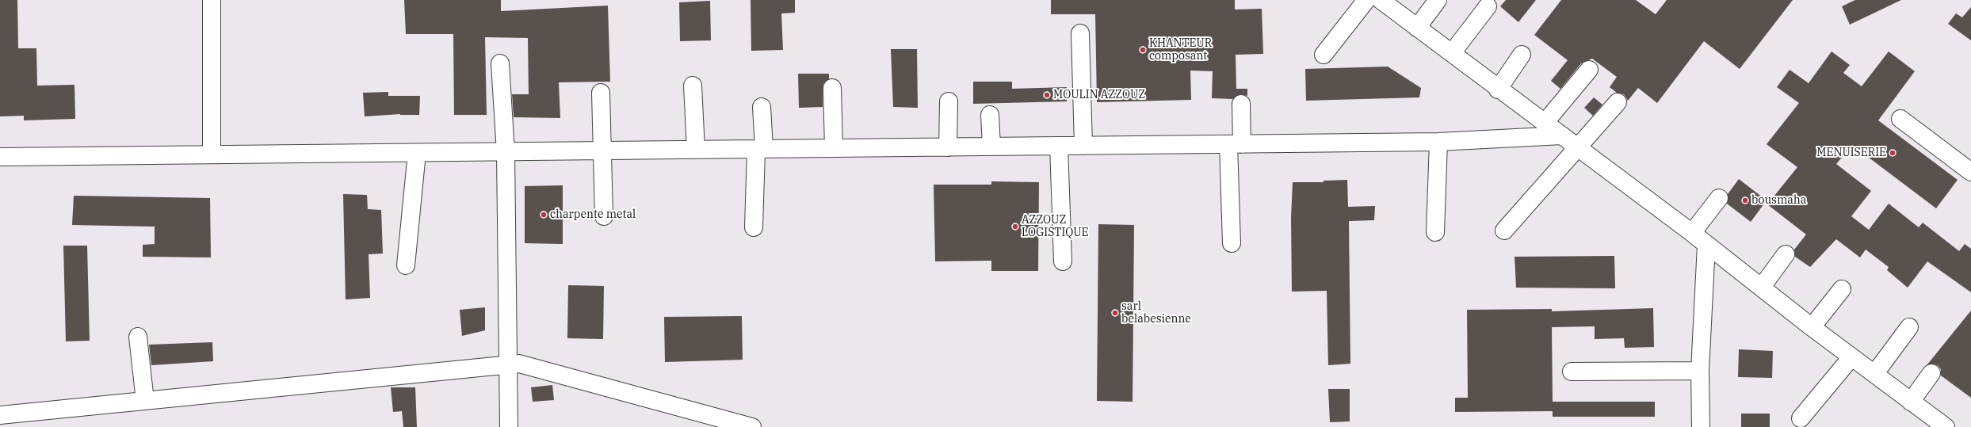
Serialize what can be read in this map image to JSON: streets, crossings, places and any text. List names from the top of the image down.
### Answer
{
  "places": [
    "KHANTEUR composant",
    "MOULIN AZZOUZ",
    "MENUISERIE",
    "bousmaha",
    "charpente metal",
    "AZZOUZ LOGISTIQUE",
    "sarl belabesienne"
  ]
}
